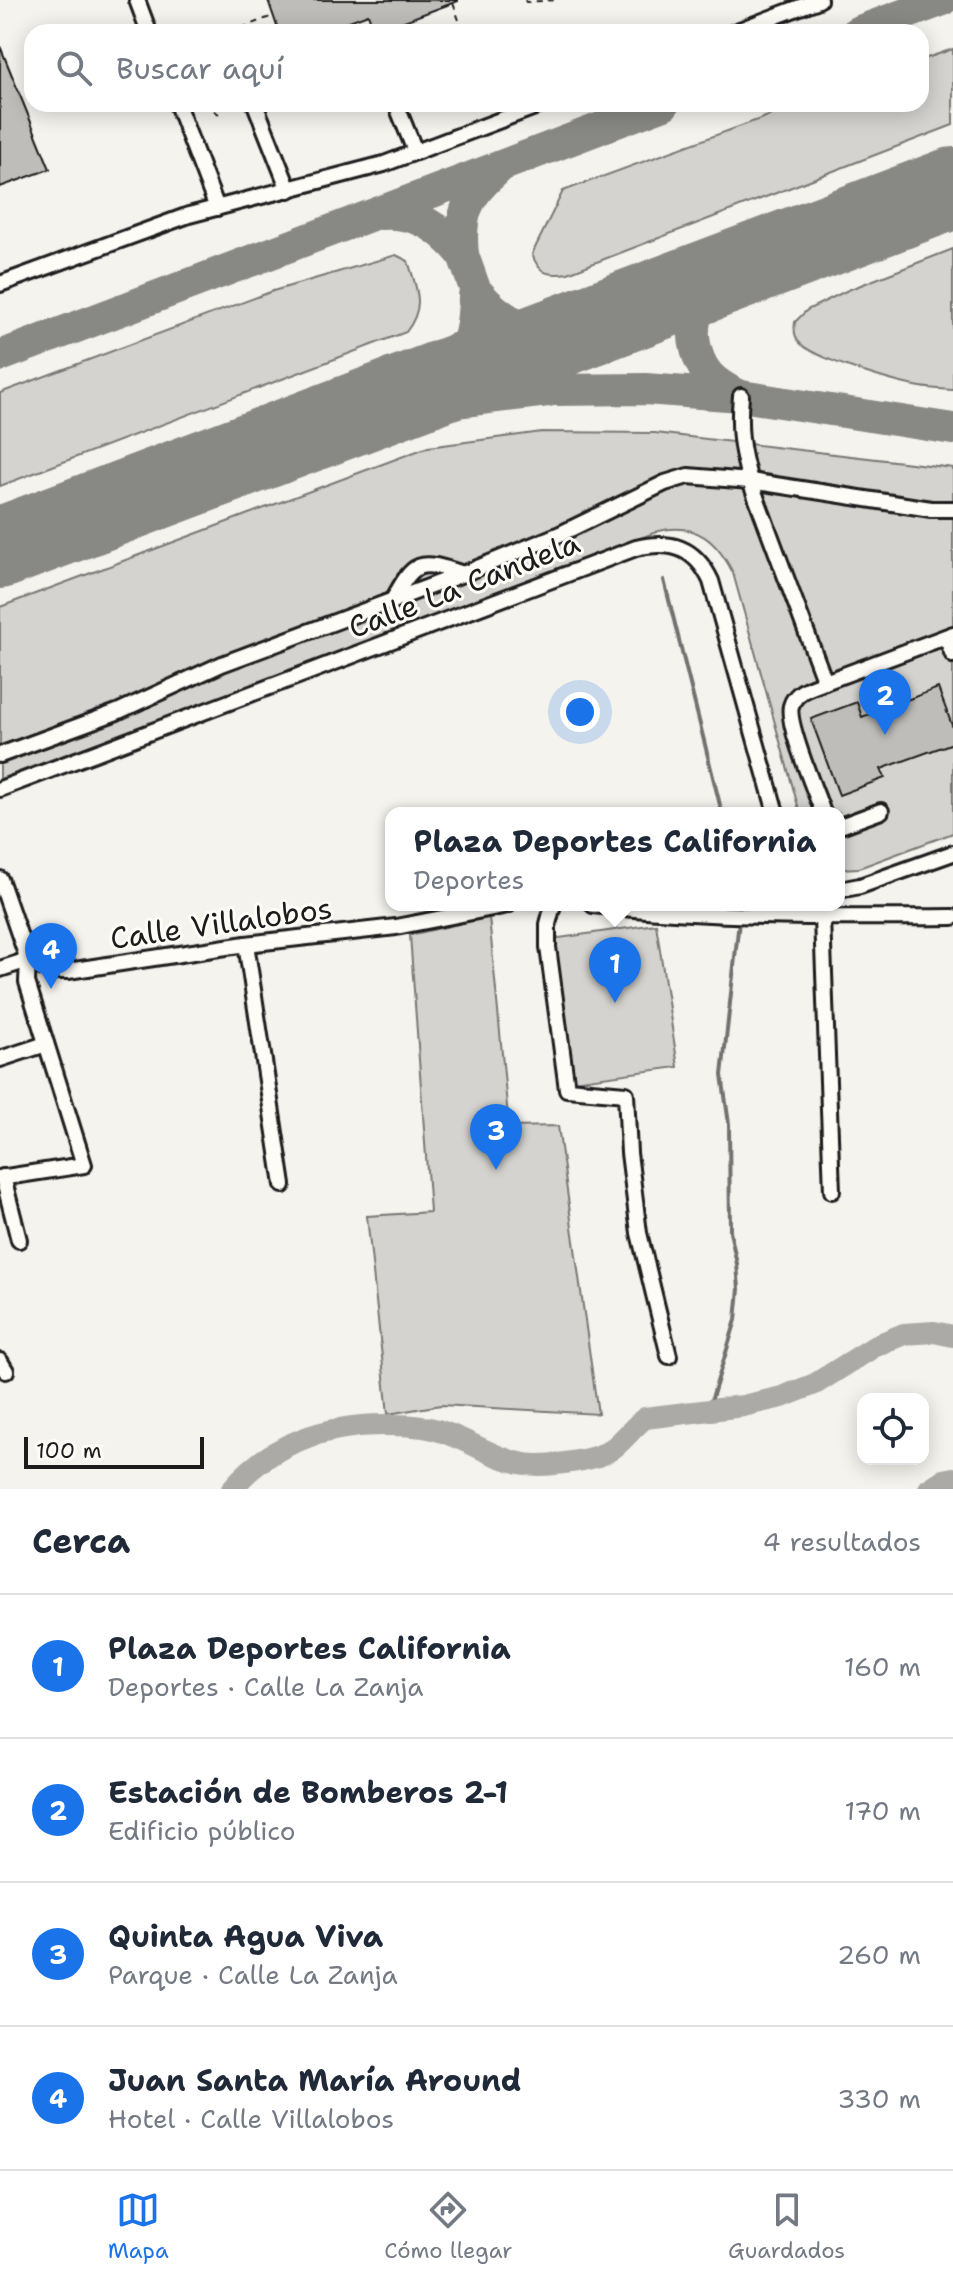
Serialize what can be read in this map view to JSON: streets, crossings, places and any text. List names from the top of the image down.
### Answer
{
  "streets": {
    "street": ["Calle La Candela", "Calle Villalobos"]
  },
  "scale_bar": "100 m",
  "page": {
    "search": "Buscar aquí",
    "pins": [
      "2",
      "4",
      "1",
      "3"
    ],
    "popup": ["Plaza Deportes California", "Deportes"],
    "scale": "100 m",
    "heading": ["Cerca", "4 resultados"],
    "list": [
      {
        "mark": "1",
        "name": "Plaza Deportes California",
        "note": "Deportes · Calle La Zanja",
        "value": "160 m"
      },
      {
        "mark": "2",
        "name": "Estación de Bomberos 2-1",
        "note": "Edificio público",
        "value": "170 m"
      },
      {
        "mark": "3",
        "name": "Quinta Agua Viva",
        "note": "Parque · Calle La Zanja",
        "value": "260 m"
      },
      {
        "mark": "4",
        "name": "Juan Santa María Around",
        "note": "Hotel · Calle Villalobos",
        "value": "330 m"
      }
    ],
    "nav": ["Mapa", "Cómo llegar", "Guardados"]
  }
}
